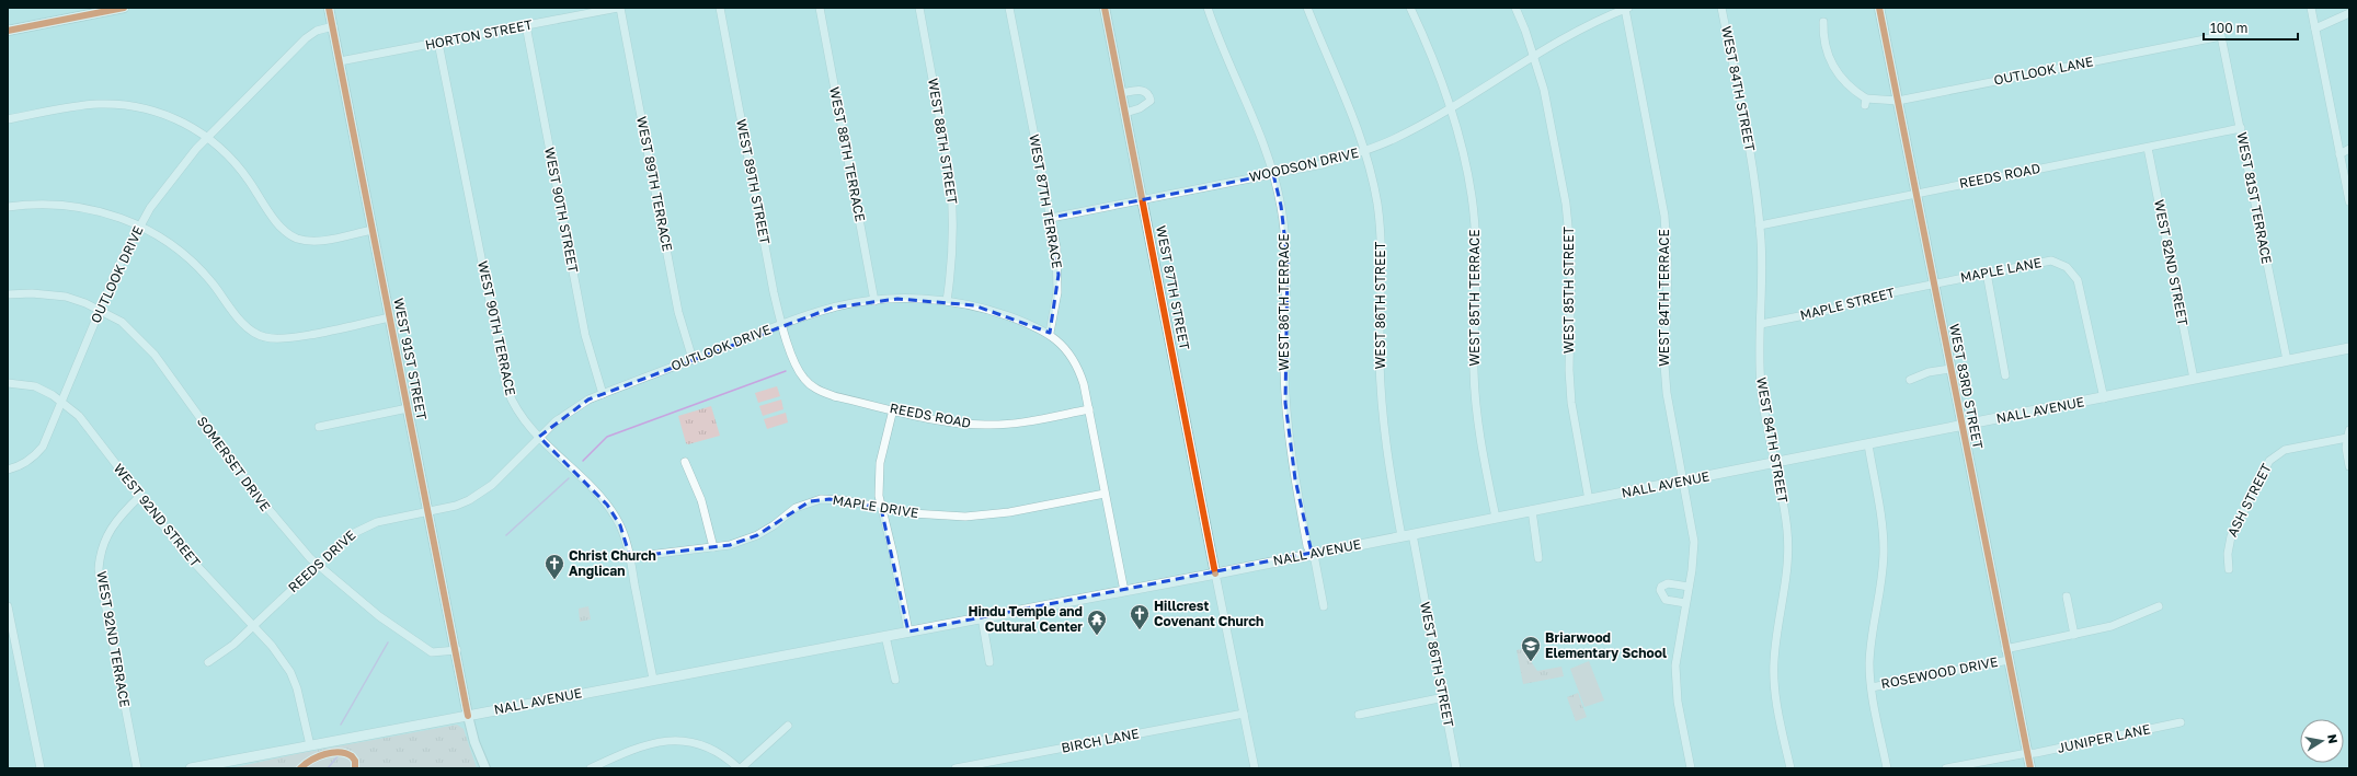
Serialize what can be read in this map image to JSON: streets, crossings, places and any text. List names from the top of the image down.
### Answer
{
  "streets": {
    "main road": ["NALL AVENUE"],
    "street": [
      "HORTON STREET",
      "OUTLOOK LANE",
      "WEST 84TH STREET",
      "WEST 88TH STREET",
      "WEST 88TH TERRACE",
      "WOODSON DRIVE",
      "REEDS ROAD",
      "WEST 89TH STREET",
      "WEST 89TH TERRACE",
      "WEST 81ST TERRACE",
      "WEST 87TH TERRACE",
      "WEST 90TH STREET",
      "WEST 82ND STREET",
      "MAPLE LANE",
      "OUTLOOK DRIVE",
      "WEST 87TH STREET",
      "WEST 85TH STREET",
      "WEST 85TH TERRACE",
      "WEST 84TH TERRACE",
      "WEST 86TH TERRACE",
      "MAPLE STREET",
      "WEST 86TH STREET",
      "WEST 90TH TERRACE",
      "WEST 91ST STREET",
      "WEST 83RD STREET",
      "SOMERSET DRIVE",
      "ASH STREET",
      "MAPLE DRIVE",
      "WEST 92ND STREET",
      "REEDS DRIVE",
      "WEST 92ND TERRACE",
      "ROSEWOOD DRIVE",
      "JUNIPER LANE",
      "BIRCH LANE"
    ]
  },
  "crossings": [
    ["HORTON STREET", "WEST 89TH TERRACE"],
    ["HORTON STREET", "WEST 90TH STREET"],
    ["HORTON STREET", "WEST 90TH TERRACE"],
    ["HORTON STREET", "WEST 91ST STREET"],
    ["OUTLOOK LANE", "WEST 81ST TERRACE"],
    ["OUTLOOK LANE", "WEST 83RD STREET"],
    ["WEST 84TH STREET", "REEDS ROAD"],
    ["WEST 84TH STREET", "MAPLE STREET"],
    ["WEST 84TH STREET", "NALL AVENUE"],
    ["WEST 88TH STREET", "OUTLOOK DRIVE"],
    ["WEST 88TH TERRACE", "OUTLOOK DRIVE"],
    ["WOODSON DRIVE", "WEST 87TH TERRACE"],
    ["WOODSON DRIVE", "WEST 87TH STREET"],
    ["WOODSON DRIVE", "WEST 85TH STREET"],
    ["WOODSON DRIVE", "WEST 85TH TERRACE"],
    ["WOODSON DRIVE", "WEST 84TH TERRACE"],
    ["WOODSON DRIVE", "WEST 86TH TERRACE"],
    ["WOODSON DRIVE", "WEST 86TH STREET"],
    ["REEDS ROAD", "WEST 89TH STREET"],
    ["REEDS ROAD", "WEST 81ST TERRACE"],
    ["REEDS ROAD", "WEST 82ND STREET"],
    ["REEDS ROAD", "WEST 83RD STREET"],
    ["WEST 89TH STREET", "OUTLOOK DRIVE"],
    ["WEST 89TH TERRACE", "OUTLOOK DRIVE"],
    ["WEST 81ST TERRACE", "NALL AVENUE"],
    ["WEST 87TH TERRACE", "OUTLOOK DRIVE"],
    ["WEST 90TH STREET", "OUTLOOK DRIVE"],
    ["WEST 82ND STREET", "NALL AVENUE"],
    ["MAPLE LANE", "MAPLE STREET"],
    ["MAPLE LANE", "WEST 83RD STREET"],
    ["MAPLE LANE", "NALL AVENUE"],
    ["OUTLOOK DRIVE", "WEST 90TH TERRACE"],
    ["OUTLOOK DRIVE", "WEST 91ST STREET"],
    ["OUTLOOK DRIVE", "SOMERSET DRIVE"],
    ["OUTLOOK DRIVE", "WEST 92ND STREET"],
    ["OUTLOOK DRIVE", "REEDS DRIVE"],
    ["WEST 87TH STREET", "NALL AVENUE"],
    ["WEST 87TH STREET", "BIRCH LANE"],
    ["WEST 85TH STREET", "NALL AVENUE"],
    ["WEST 85TH TERRACE", "NALL AVENUE"],
    ["WEST 84TH TERRACE", "NALL AVENUE"],
    ["WEST 86TH TERRACE", "NALL AVENUE"],
    ["MAPLE STREET", "WEST 83RD STREET"],
    ["WEST 86TH STREET", "NALL AVENUE"],
    ["WEST 90TH TERRACE", "NALL AVENUE"],
    ["WEST 90TH TERRACE", "MAPLE DRIVE"],
    ["WEST 91ST STREET", "NALL AVENUE"],
    ["WEST 91ST STREET", "SOMERSET DRIVE"],
    ["WEST 91ST STREET", "REEDS DRIVE"],
    ["WEST 83RD STREET", "NALL AVENUE"],
    ["WEST 83RD STREET", "ROSEWOOD DRIVE"],
    ["WEST 83RD STREET", "JUNIPER LANE"],
    ["NALL AVENUE", "WEST 92ND STREET"],
    ["SOMERSET DRIVE", "REEDS DRIVE"],
    ["WEST 92ND STREET", "REEDS DRIVE"],
    ["WEST 92ND STREET", "WEST 92ND TERRACE"]
  ],
  "places": {
    "church": ["Christ Church Anglican", "Hillcrest Covenant Church"],
    "temple": ["Hindu Temple and Cultural Center"],
    "school or university": ["Briarwood Elementary School"]
  },
  "scale_bar": "100 m",
  "north": "right"
}
